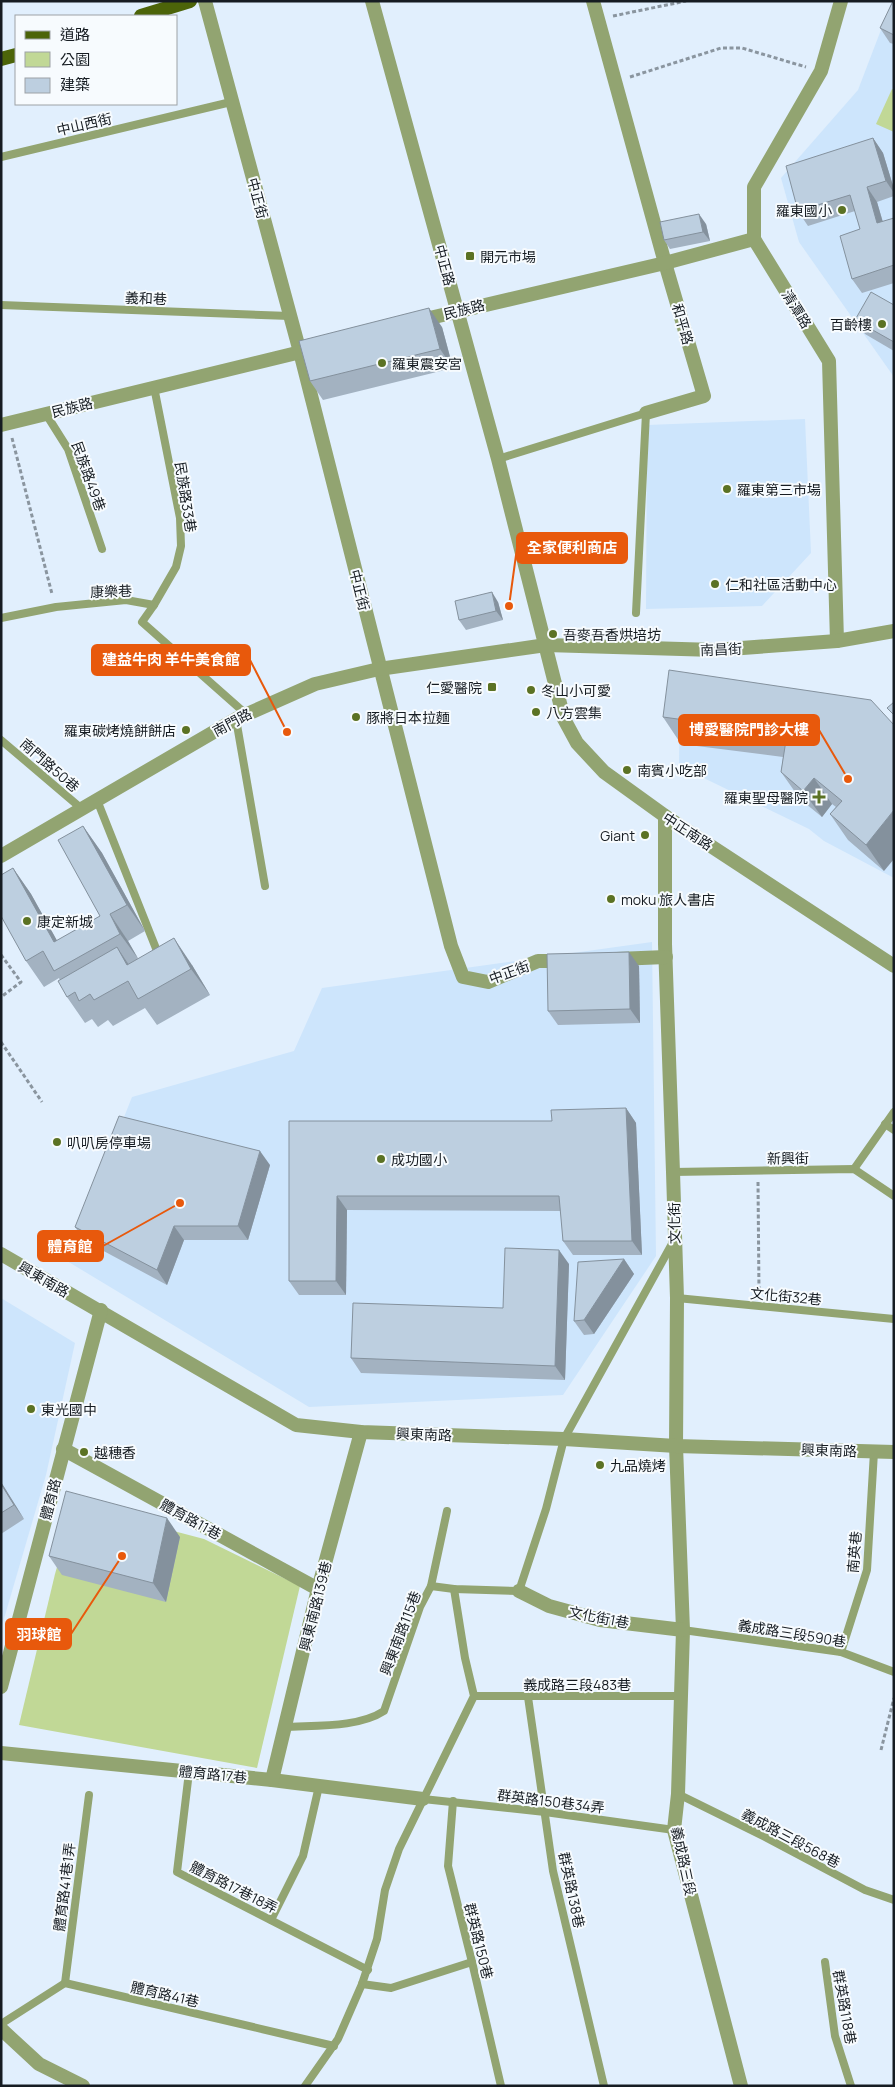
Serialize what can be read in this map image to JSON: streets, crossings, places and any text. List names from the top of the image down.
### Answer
{
  "streets": {
    "street": [
      "中正街",
      "中正路",
      "民族路",
      "清潭路",
      "和平路",
      "南昌街",
      "南門路",
      "中正南路",
      "文化街",
      "興東南路",
      "體育路",
      "體育路11巷",
      "興東南路139巷",
      "文化街1巷",
      "體育路17巷",
      "義成路三段"
    ],
    "lane": [
      "中山西街",
      "義和巷",
      "民族路49巷",
      "民族路33巷",
      "康樂巷",
      "南門路50巷",
      "新興街",
      "文化街32巷",
      "南英巷",
      "興東南路115巷",
      "義成路三段590巷",
      "義成路三段483巷",
      "群英路150巷34弄",
      "義成路三段568巷",
      "體育路41巷1弄",
      "體育路17巷18弄",
      "群英路138巷",
      "群英路150巷",
      "體育路41巷",
      "群英路118巷"
    ]
  },
  "crossings": [
    ["中山西街", "中正街"],
    ["中正街", "義和巷"],
    ["中正街", "民族路"],
    ["中正街", "南門路"],
    ["中正路", "民族路"],
    ["中正路", "南昌街"],
    ["中正路", "南門路"],
    ["中正路", "中正南路"],
    ["民族路", "清潭路"],
    ["民族路", "和平路"],
    ["民族路", "民族路49巷"],
    ["民族路", "民族路33巷"],
    ["清潭路", "南昌街"],
    ["民族路33巷", "康樂巷"],
    ["南昌街", "南門路"],
    ["南昌街", "中正南路"],
    ["南門路", "南門路50巷"],
    ["南門路", "中正南路"],
    ["中正南路", "文化街"],
    ["新興街", "文化街"],
    ["文化街", "興東南路"],
    ["文化街", "文化街32巷"],
    ["文化街", "文化街1巷"],
    ["文化街", "義成路三段590巷"],
    ["文化街", "義成路三段"],
    ["興東南路", "體育路"],
    ["興東南路", "南英巷"],
    ["興東南路", "興東南路139巷"],
    ["體育路", "體育路11巷"],
    ["體育路11巷", "興東南路139巷"],
    ["南英巷", "義成路三段590巷"],
    ["興東南路139巷", "興東南路115巷"],
    ["興東南路139巷", "體育路17巷"],
    ["文化街1巷", "興東南路115巷"],
    ["文化街1巷", "義成路三段590巷"],
    ["文化街1巷", "義成路三段"],
    ["義成路三段590巷", "義成路三段"],
    ["義成路三段483巷", "義成路三段"],
    ["義成路三段483巷", "群英路138巷"],
    ["體育路17巷", "群英路150巷34弄"],
    ["體育路17巷", "體育路17巷18弄"],
    ["群英路150巷34弄", "義成路三段"],
    ["群英路150巷34弄", "群英路138巷"],
    ["群英路150巷34弄", "群英路150巷"],
    ["義成路三段568巷", "義成路三段"],
    ["體育路41巷1弄", "體育路41巷"]
  ],
  "places": {
    "other": [
      "羅東國小",
      "百齡樓",
      "羅東震安宮",
      "羅東第三市場",
      "仁和社區活動中心",
      "全家便利商店",
      "吾麥吾香烘培坊",
      "冬山小可愛",
      "八方雲集",
      "豚將日本拉麵",
      "羅東碳烤燒餅餅店",
      "建益牛肉 羊牛美食館",
      "南賓小吃部",
      "博愛醫院門診大樓",
      "Giant",
      "moku 旅人書店",
      "康定新城",
      "叭叭房停車場",
      "成功國小",
      "體育館",
      "東光國中",
      "越穗香",
      "九品燒烤",
      "羽球館"
    ],
    "transit": ["開元市場", "仁愛醫院"],
    "health": ["羅東聖母醫院"]
  },
  "legend": ["道路", "公園", "建築"]
}
